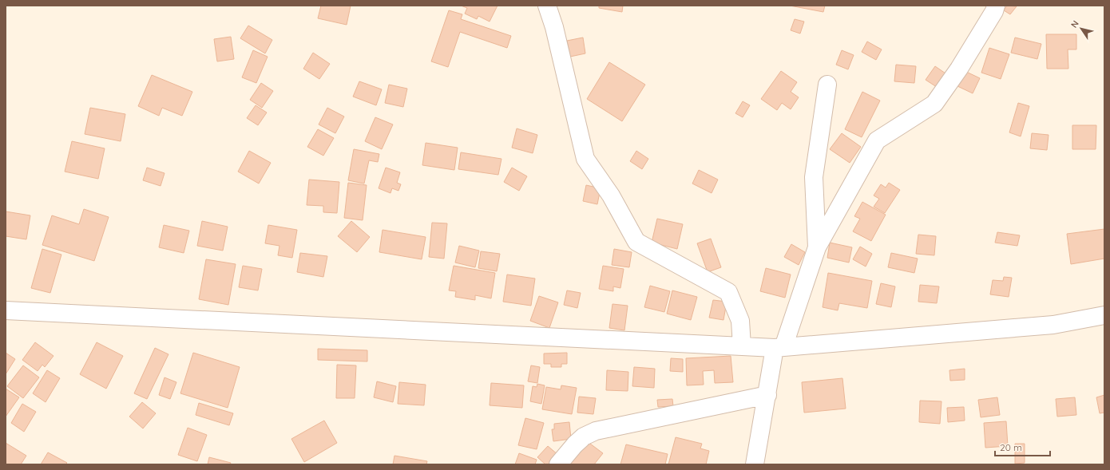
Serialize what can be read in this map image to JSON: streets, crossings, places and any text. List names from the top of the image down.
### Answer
{
  "scale_bar": "20 m",
  "north": "top left"
}
